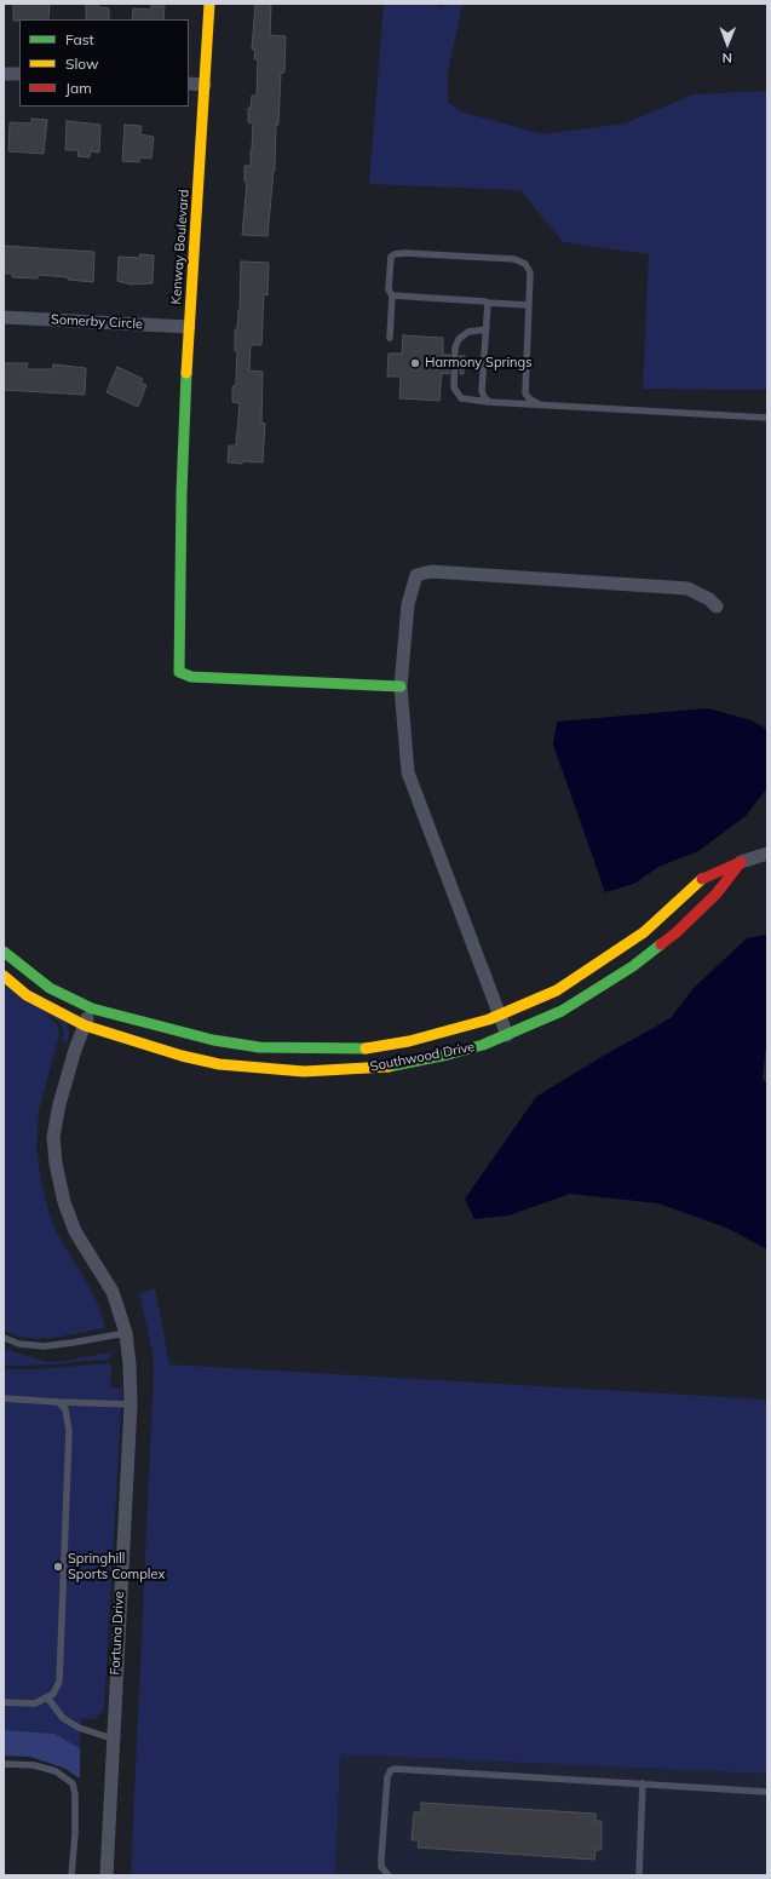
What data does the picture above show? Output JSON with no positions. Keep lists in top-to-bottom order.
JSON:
{
  "streets": {
    "street": [
      "Kenway Boulevard",
      "Somerby Circle",
      "Southwood Drive",
      "Fortuna Drive"
    ]
  },
  "crossings": [
    ["Kenway Boulevard", "Somerby Circle"],
    ["Southwood Drive", "Fortuna Drive"]
  ],
  "places": ["Harmony Springs", "Springhill Sports Complex"],
  "legend": ["Fast", "Slow", "Jam"],
  "north": "bottom"
}
